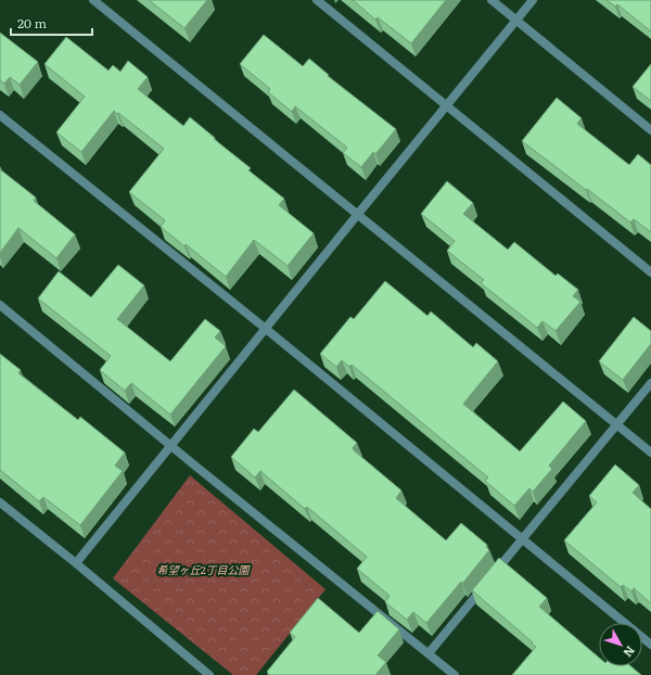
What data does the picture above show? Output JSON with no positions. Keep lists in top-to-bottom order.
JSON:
{
  "parks": ["希望ヶ丘2丁目公園"],
  "scale_bar": "20 m",
  "north": "bottom right"
}
